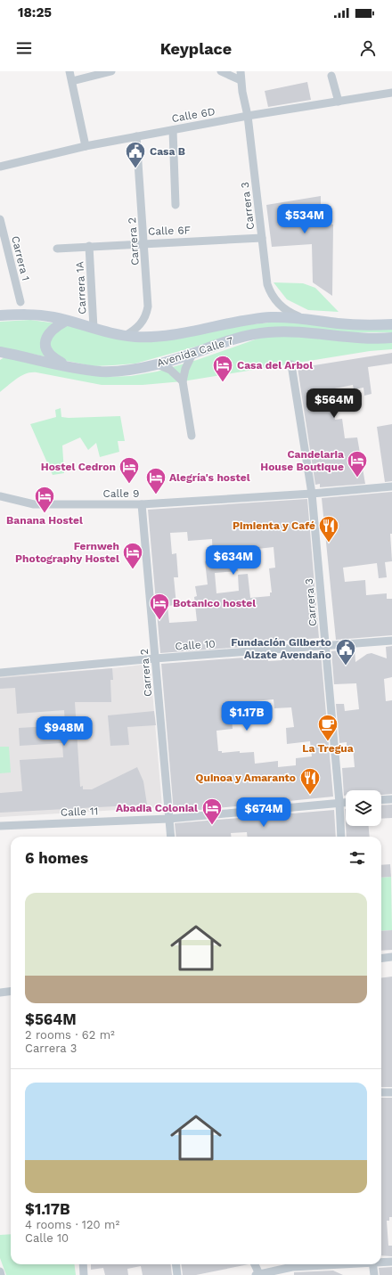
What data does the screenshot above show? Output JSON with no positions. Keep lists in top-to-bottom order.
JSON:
{
  "streets": {
    "street": [
      "Calle 6D",
      "Carrera 3",
      "Calle 6F",
      "Carrera 2",
      "Carrera 1",
      "Carrera 1A",
      "Avenida Calle 7",
      "Calle 9",
      "Calle 10",
      "Calle 11"
    ]
  },
  "crossings": [
    ["Calle 6D", "Carrera 3"],
    ["Calle 6D", "Carrera 2"],
    ["Carrera 3", "Calle 6F"],
    ["Carrera 3", "Avenida Calle 7"],
    ["Carrera 3", "Calle 9"],
    ["Carrera 3", "Calle 10"],
    ["Carrera 3", "Calle 11"],
    ["Calle 6F", "Carrera 2"],
    ["Calle 6F", "Carrera 1A"],
    ["Carrera 2", "Avenida Calle 7"],
    ["Carrera 2", "Calle 9"],
    ["Carrera 2", "Calle 10"],
    ["Carrera 2", "Calle 11"],
    ["Carrera 1A", "Avenida Calle 7"]
  ],
  "places": {
    "public building": ["Casa B", "Fundación Gilberto Alzate Avendaño"],
    "hotel": [
      "Casa del Arbol",
      "Candelaria House Boutique",
      "Hostel Cedron",
      "Alegría's hostel",
      "Banana Hostel",
      "Fernweh Photography Hostel",
      "Botanico hostel",
      "Abadia Colonial"
    ],
    "restaurant": ["Pimienta y Café", "Quinoa y Amaranto"],
    "cafe": ["La Tregua"]
  },
  "page": {
    "status": "18:25",
    "header": "Keyplace",
    "price": [
      "$534M",
      "$564M",
      "$634M",
      "$1.17B",
      "$948M",
      "$674M"
    ],
    "heading": "6 homes",
    "list": [
      {
        "name": "$564M",
        "note": "2 rooms · 62 m² · Carrera 3"
      },
      {
        "name": "$1.17B",
        "note": "4 rooms · 120 m² · Calle 10"
      }
    ]
  }
}
